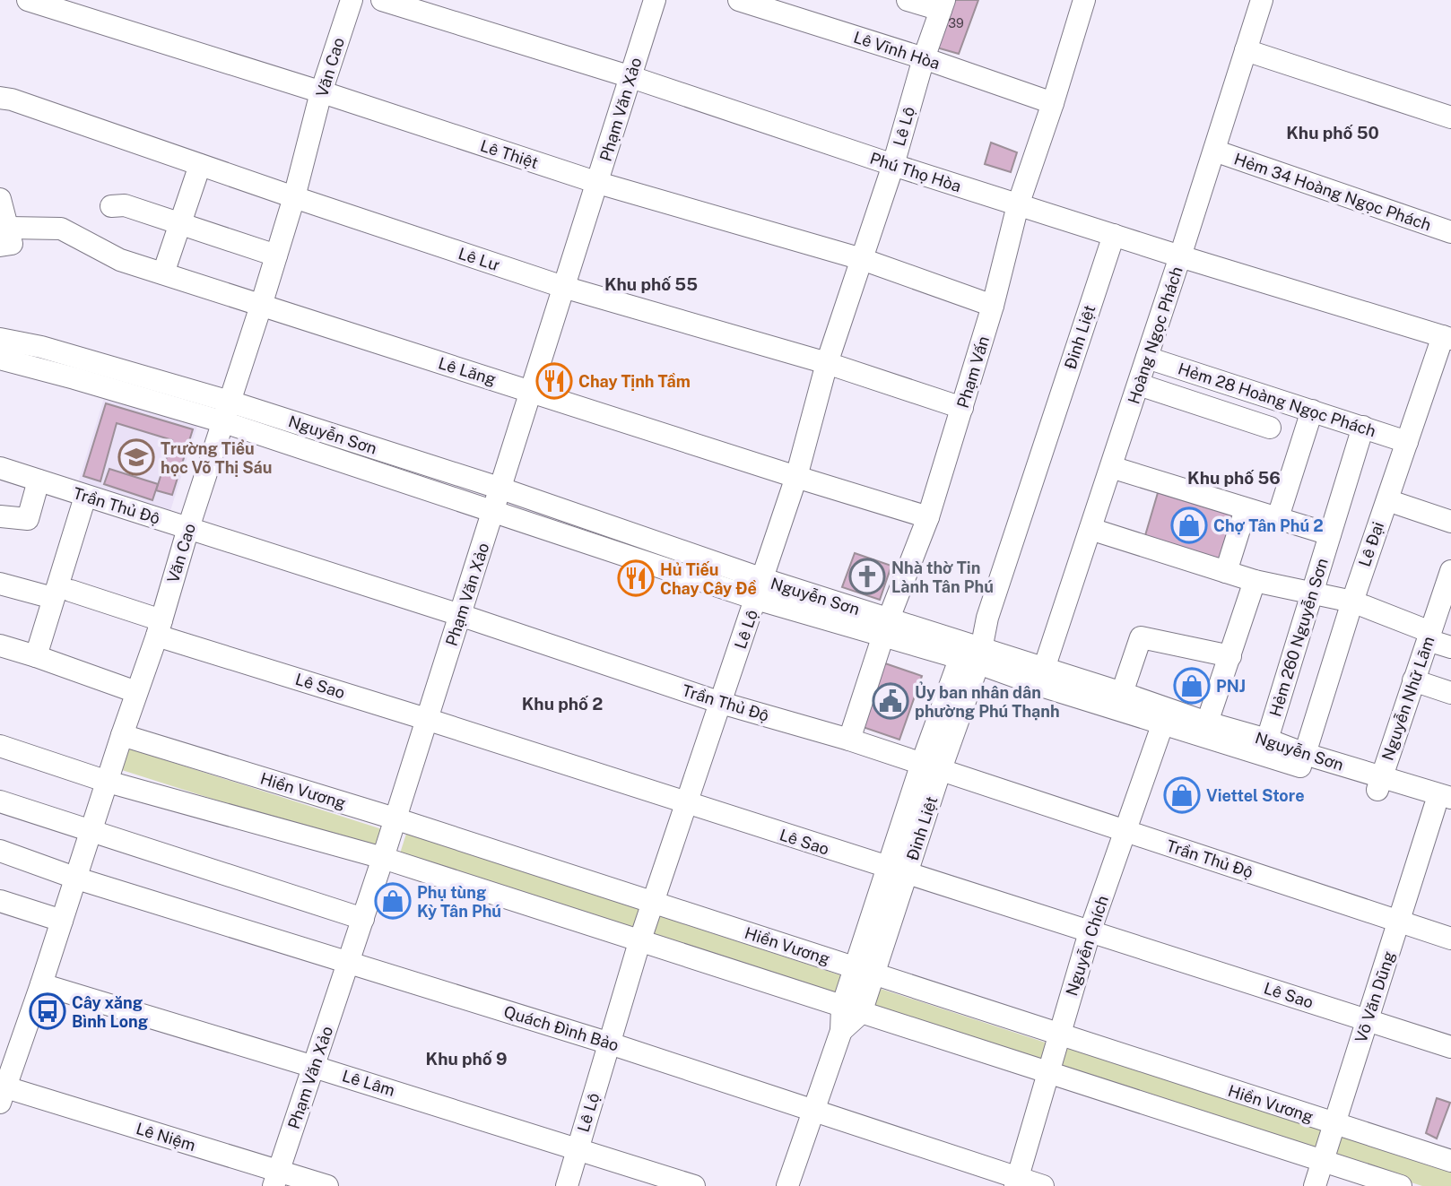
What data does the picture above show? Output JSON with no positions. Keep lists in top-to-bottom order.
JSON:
{
  "streets": {
    "street": [
      "Lê Vĩnh Hòa",
      "Văn Cao",
      "Phạm Văn Xảo",
      "Lê Lộ",
      "Lê Thiệt",
      "Phú Thọ Hòa",
      "Hẻm 34 Hoàng Ngọc Phách",
      "Lê Lư",
      "Hoàng Ngọc Phách",
      "Đinh Liệt",
      "Lê Lăng",
      "Phạm Vấn",
      "Hẻm 28 Hoàng Ngọc Phách",
      "Nguyễn Sơn",
      "Trần Thủ Độ",
      "Lê Đại",
      "Hẻm 260 Nguyễn Sơn",
      "Lê Sao",
      "Nguyễn Nhữ Lãm",
      "Hiền Vương",
      "Nguyễn Chích",
      "Võ Văn Dũng",
      "Quách Đình Bảo",
      "Lê Lâm",
      "Lê Niệm"
    ]
  },
  "crossings": [
    ["Lê Vĩnh Hòa", "Lê Lộ"],
    ["Lê Vĩnh Hòa", "Phạm Vấn"],
    ["Văn Cao", "Lê Thiệt"],
    ["Văn Cao", "Lê Lư"],
    ["Văn Cao", "Lê Lăng"],
    ["Văn Cao", "Nguyễn Sơn"],
    ["Văn Cao", "Trần Thủ Độ"],
    ["Văn Cao", "Lê Sao"],
    ["Văn Cao", "Hiền Vương"],
    ["Văn Cao", "Quách Đình Bảo"],
    ["Văn Cao", "Lê Lâm"],
    ["Văn Cao", "Lê Niệm"],
    ["Phạm Văn Xảo", "Lê Thiệt"],
    ["Phạm Văn Xảo", "Phú Thọ Hòa"],
    ["Phạm Văn Xảo", "Lê Lư"],
    ["Phạm Văn Xảo", "Lê Lăng"],
    ["Phạm Văn Xảo", "Nguyễn Sơn"],
    ["Phạm Văn Xảo", "Trần Thủ Độ"],
    ["Phạm Văn Xảo", "Lê Sao"],
    ["Phạm Văn Xảo", "Hiền Vương"],
    ["Phạm Văn Xảo", "Quách Đình Bảo"],
    ["Phạm Văn Xảo", "Lê Lâm"],
    ["Phạm Văn Xảo", "Lê Niệm"],
    ["Lê Lộ", "Lê Thiệt"],
    ["Lê Lộ", "Phú Thọ Hòa"],
    ["Lê Lộ", "Lê Lư"],
    ["Lê Lộ", "Lê Lăng"],
    ["Lê Lộ", "Nguyễn Sơn"],
    ["Lê Lộ", "Trần Thủ Độ"],
    ["Lê Lộ", "Lê Sao"],
    ["Lê Lộ", "Hiền Vương"],
    ["Lê Lộ", "Quách Đình Bảo"],
    ["Lê Lộ", "Lê Lâm"],
    ["Lê Thiệt", "Phạm Vấn"],
    ["Phú Thọ Hòa", "Hoàng Ngọc Phách"],
    ["Phú Thọ Hòa", "Đinh Liệt"],
    ["Phú Thọ Hòa", "Phạm Vấn"],
    ["Phú Thọ Hòa", "Lê Đại"],
    ["Hẻm 34 Hoàng Ngọc Phách", "Hoàng Ngọc Phách"],
    ["Lê Lư", "Phạm Vấn"],
    ["Hoàng Ngọc Phách", "Hẻm 28 Hoàng Ngọc Phách"],
    ["Hoàng Ngọc Phách", "Nguyễn Sơn"],
    ["Đinh Liệt", "Nguyễn Sơn"],
    ["Đinh Liệt", "Trần Thủ Độ"],
    ["Đinh Liệt", "Lê Sao"],
    ["Đinh Liệt", "Hiền Vương"],
    ["Đinh Liệt", "Quách Đình Bảo"],
    ["Lê Lăng", "Phạm Vấn"],
    ["Phạm Vấn", "Nguyễn Sơn"],
    ["Phạm Vấn", "Trần Thủ Độ"],
    ["Hẻm 28 Hoàng Ngọc Phách", "Lê Đại"],
    ["Hẻm 28 Hoàng Ngọc Phách", "Hẻm 260 Nguyễn Sơn"],
    ["Nguyễn Sơn", "Lê Đại"],
    ["Nguyễn Sơn", "Hẻm 260 Nguyễn Sơn"],
    ["Nguyễn Sơn", "Nguyễn Nhữ Lãm"],
    ["Nguyễn Sơn", "Nguyễn Chích"],
    ["Nguyễn Sơn", "Võ Văn Dũng"],
    ["Trần Thủ Độ", "Nguyễn Chích"],
    ["Trần Thủ Độ", "Võ Văn Dũng"],
    ["Lê Sao", "Nguyễn Chích"],
    ["Lê Sao", "Võ Văn Dũng"],
    ["Hiền Vương", "Nguyễn Chích"],
    ["Hiền Vương", "Võ Văn Dũng"],
    ["Nguyễn Chích", "Quách Đình Bảo"]
  ],
  "districts": [
    "Khu phố 50",
    "Khu phố 55",
    "Khu phố 56",
    "Khu phố 2",
    "Khu phố 9"
  ],
  "places": {
    "restaurant": ["Chay Tịnh Tầm", "Hủ Tiếu Chay Cây Đề"],
    "school or university": ["Trường Tiểu học Võ Thị Sáu"],
    "shop": [
      "Chợ Tân Phú 2",
      "PNJ",
      "Viettel Store",
      "Phụ tùng Kỳ Tân Phú"
    ],
    "church": ["Nhà thờ Tin Lành Tân Phú"],
    "public building": ["Ủy ban nhân dân phường Phú Thạnh"],
    "bus stop": ["Cây xăng Bình Long"]
  },
  "house_numbers": ["39"]
}
